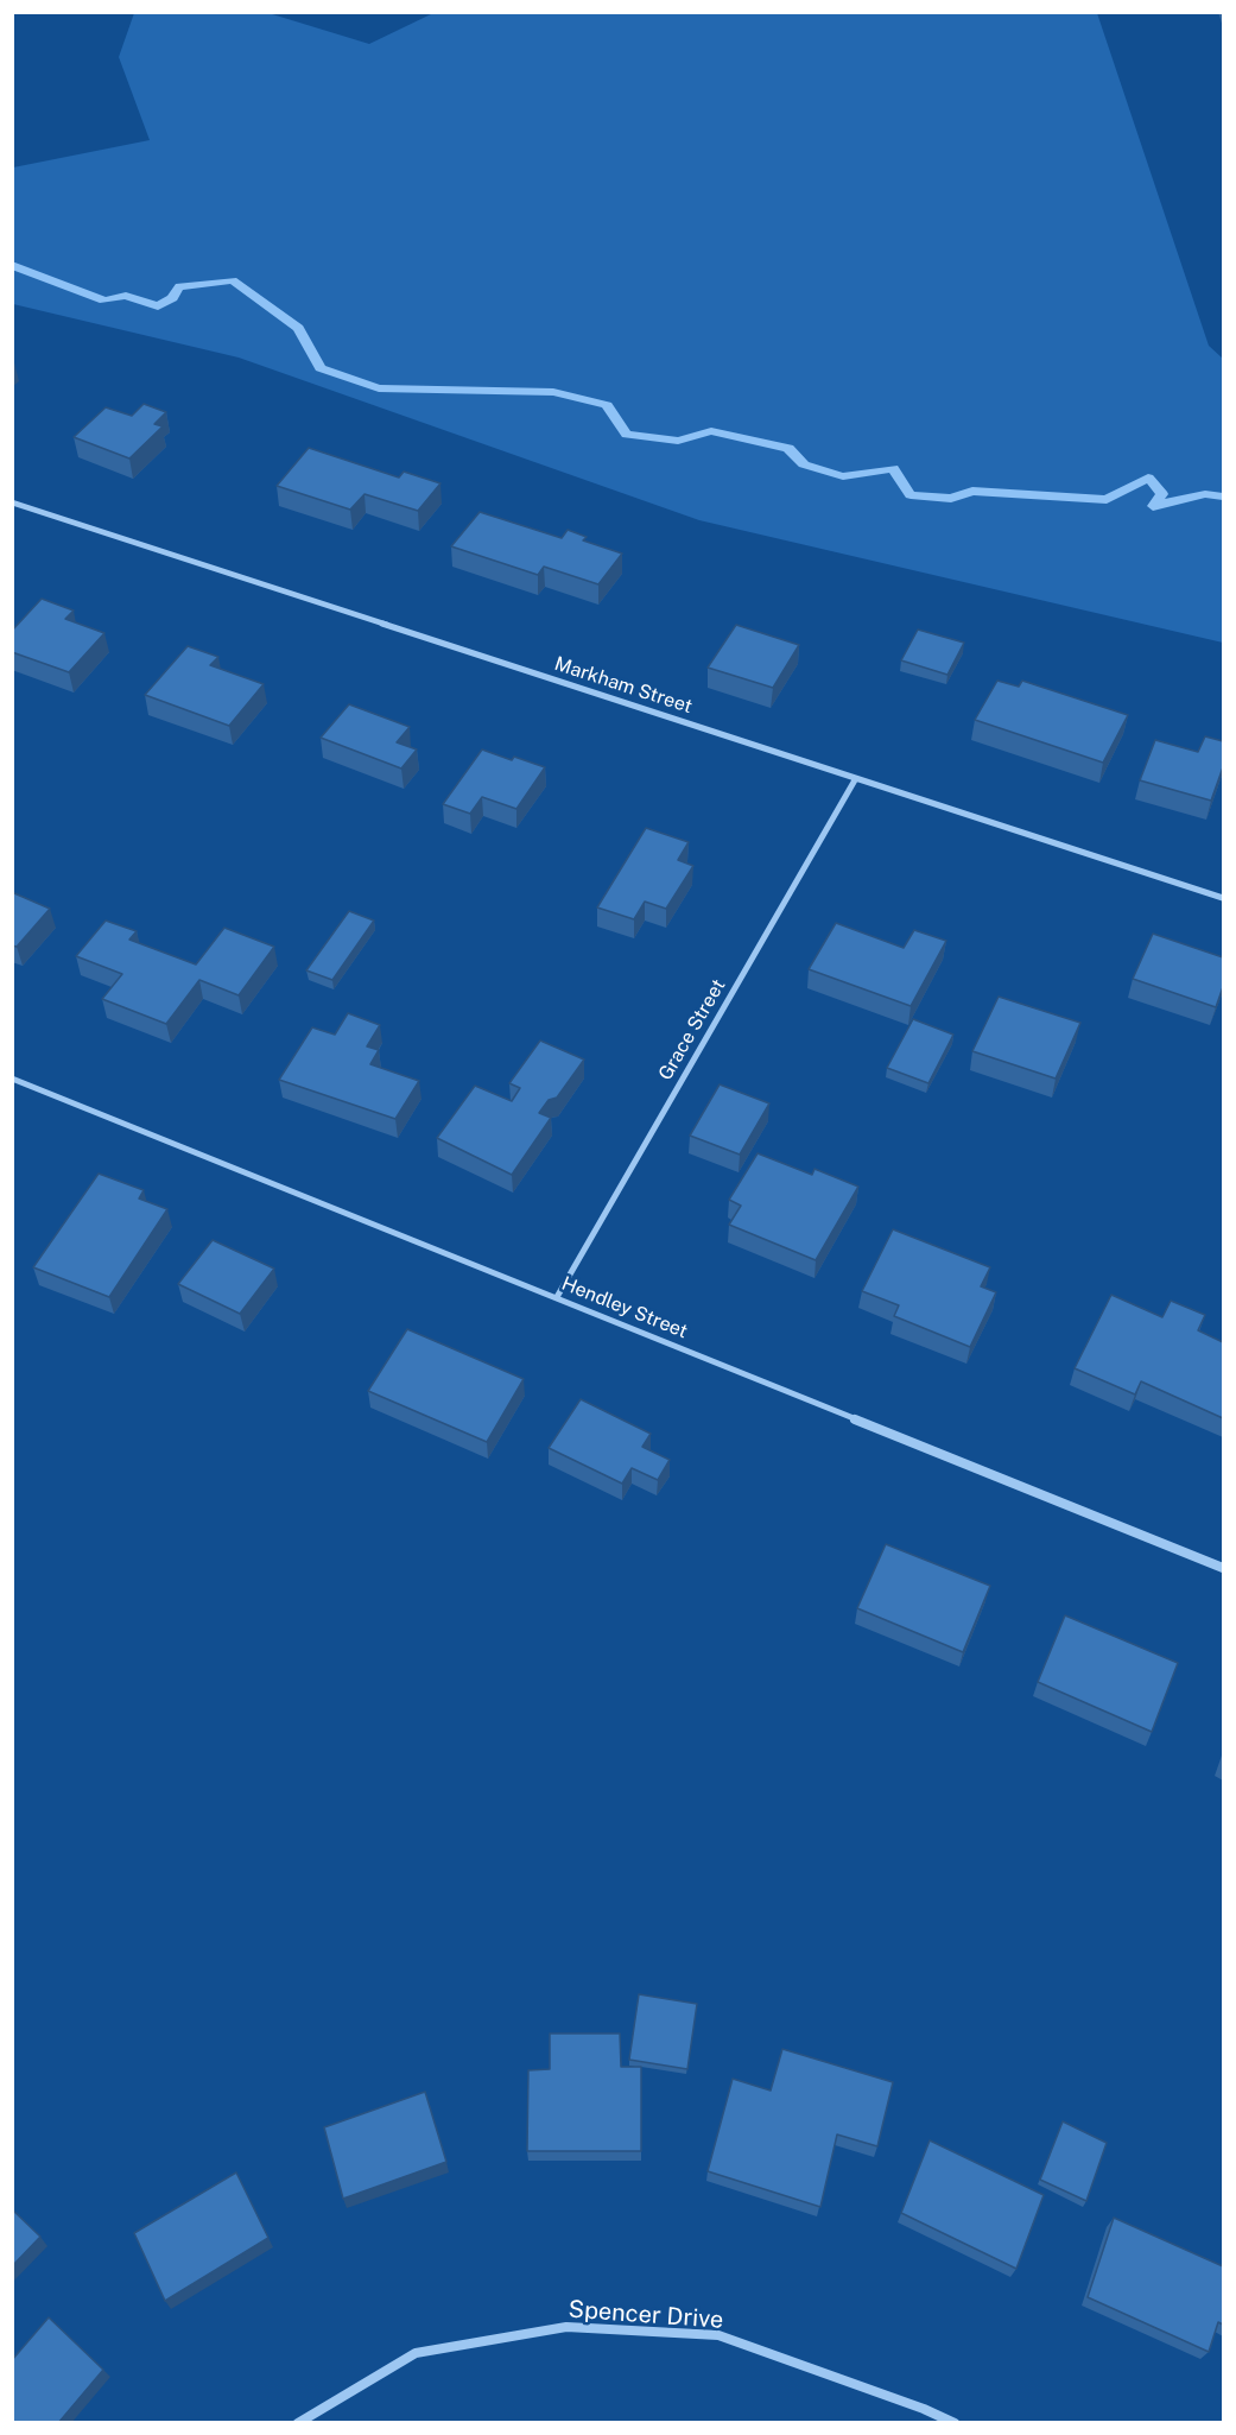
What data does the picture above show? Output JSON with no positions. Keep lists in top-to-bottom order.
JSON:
{
  "streets": {
    "street": [
      "Markham Street",
      "Grace Street",
      "Hendley Street",
      "Spencer Drive"
    ]
  },
  "crossings": [
    ["Markham Street", "Grace Street"],
    ["Grace Street", "Hendley Street"]
  ]
}
